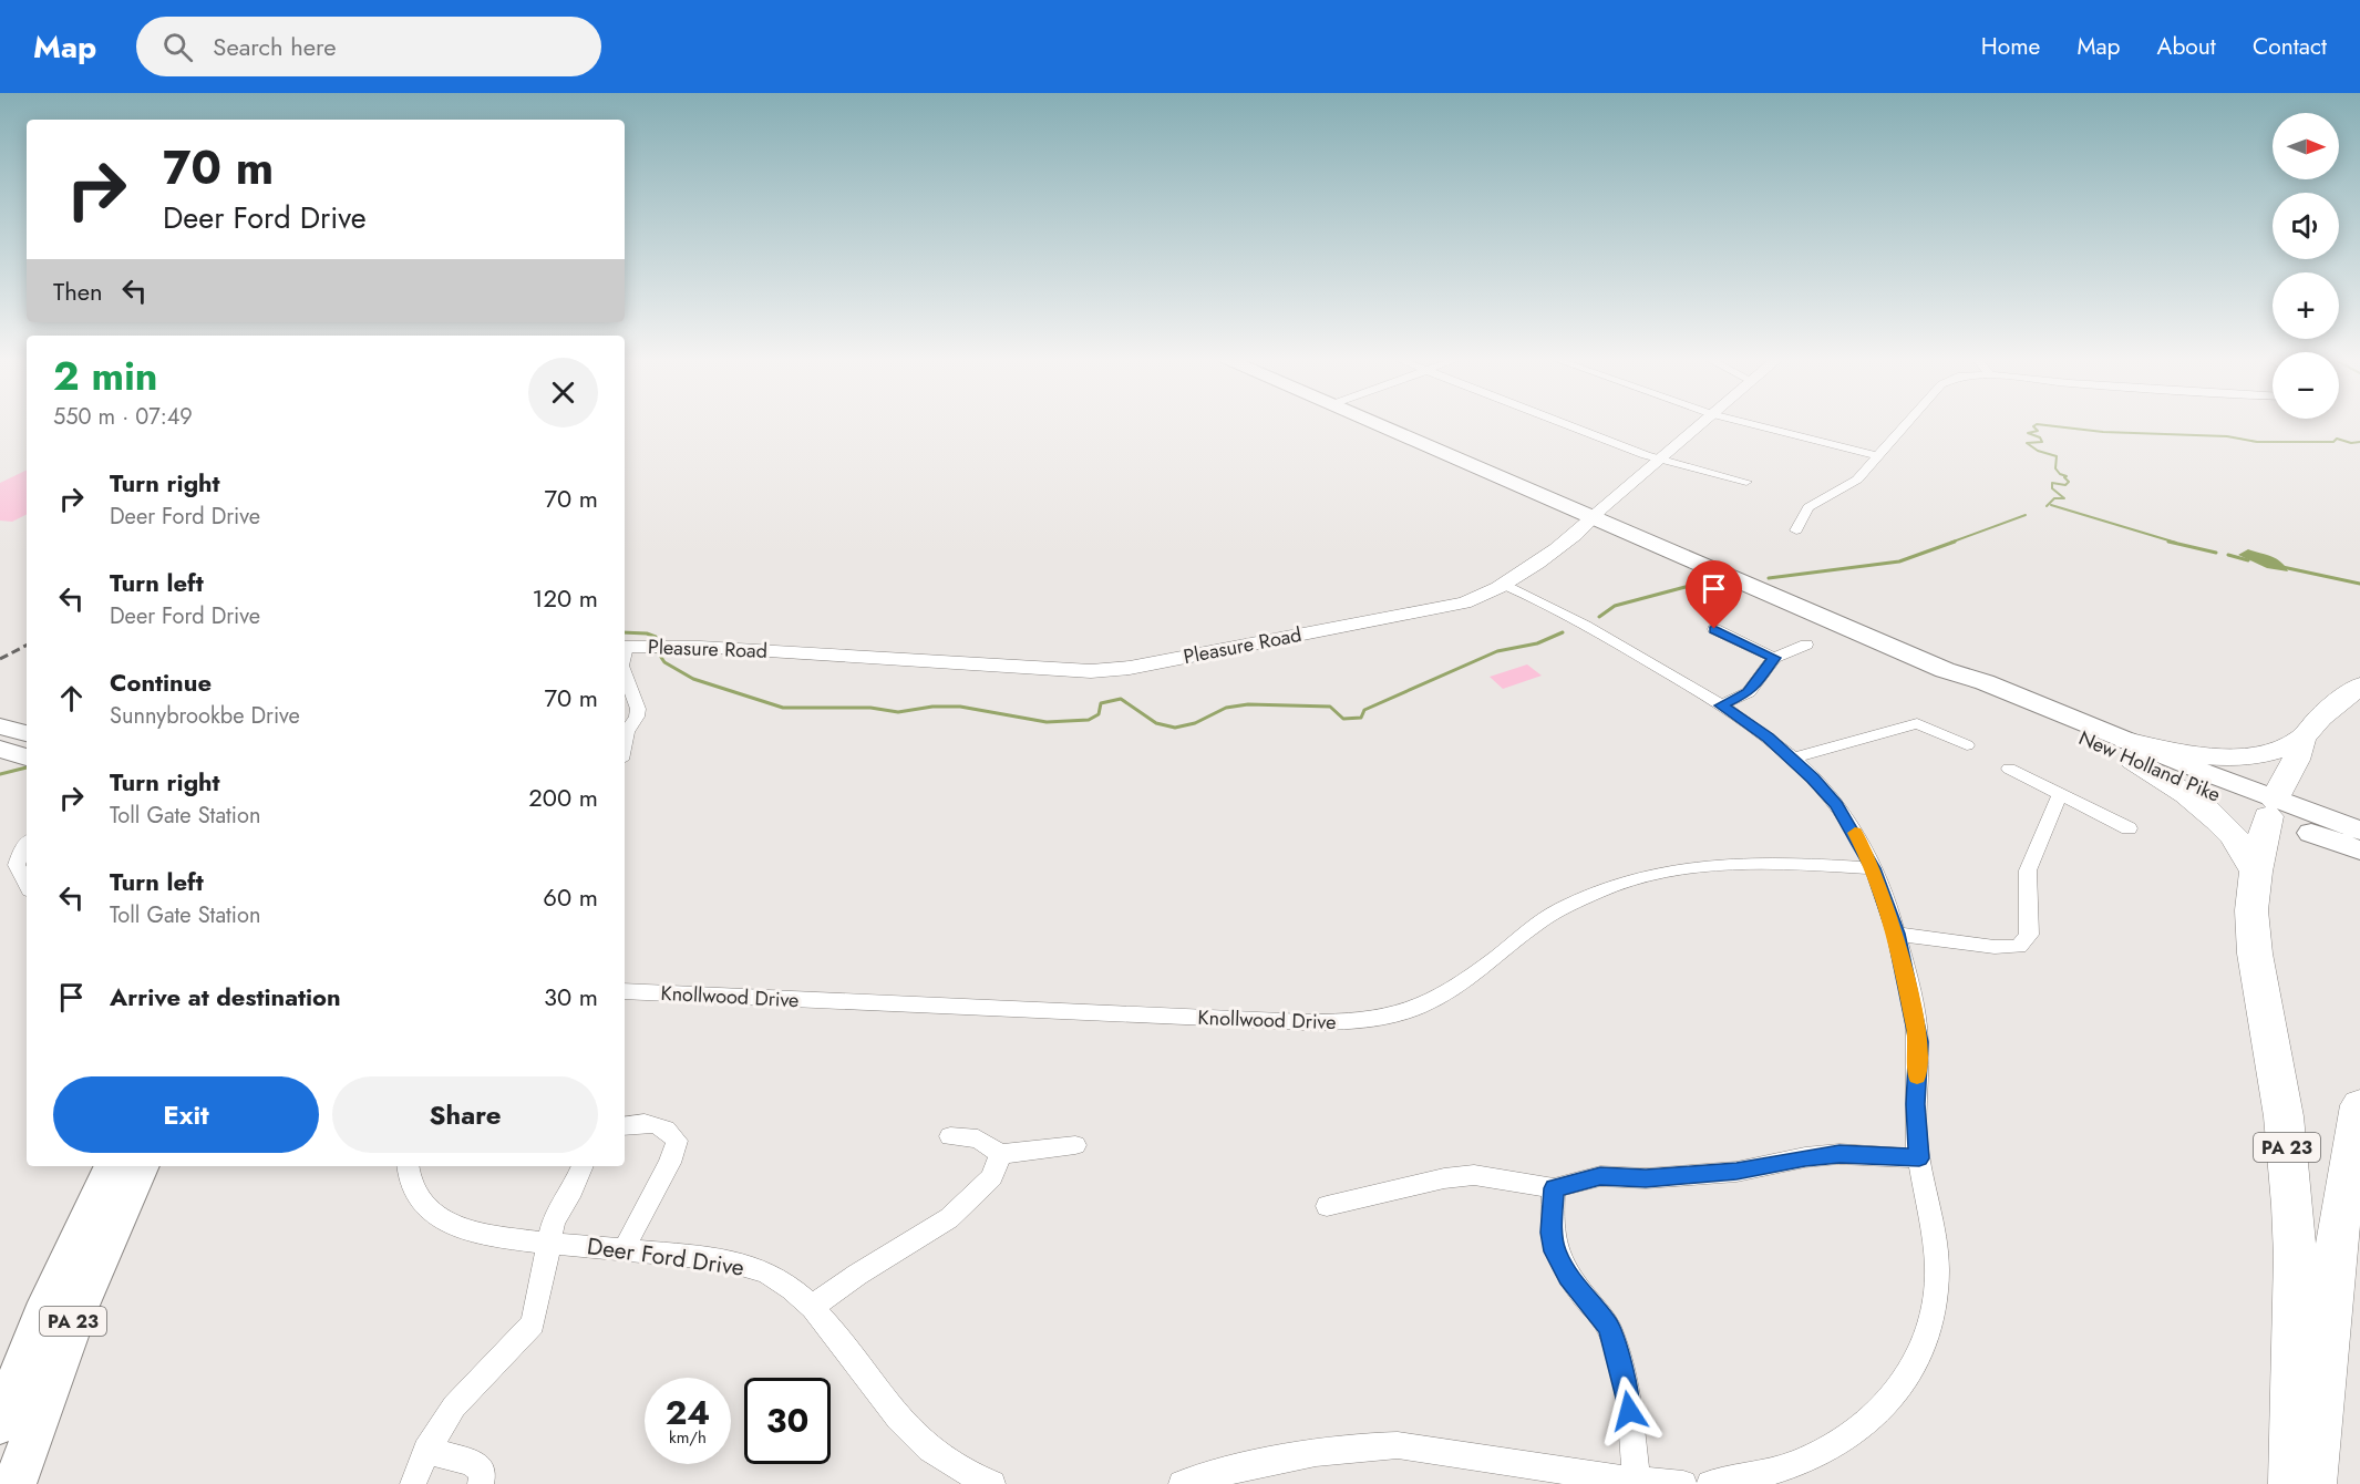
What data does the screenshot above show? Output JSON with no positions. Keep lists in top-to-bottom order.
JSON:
{
  "streets": {
    "highway": ["PA 23"],
    "main road": ["New Holland Pike"],
    "street": ["Pleasure Road", "Knollwood Drive", "Deer Ford Drive"]
  },
  "crossings": [
    ["Pleasure Road", "New Holland Pike"],
    ["New Holland Pike", "PA 23"]
  ],
  "north": "right",
  "page": {
    "header": "Map",
    "search": "Search here",
    "nav": [
      "Home",
      "Map",
      "About",
      "Contact"
    ],
    "map_buttons": ["+", "−"],
    "turn": ["70 m", "Deer Ford Drive"],
    "then": "Then",
    "heading": ["2 min", "550 m · 07:49"],
    "list": [
      {
        "name": "Turn right",
        "note": "Deer Ford Drive",
        "value": "70 m"
      },
      {
        "name": "Turn left",
        "note": "Deer Ford Drive",
        "value": "120 m"
      },
      {
        "name": "Continue",
        "note": "Sunnybrookbe Drive",
        "value": "70 m"
      },
      {
        "name": "Turn right",
        "note": "Toll Gate Station",
        "value": "200 m"
      },
      {
        "name": "Turn left",
        "note": "Toll Gate Station",
        "value": "60 m"
      },
      {
        "name": "Arrive at destination",
        "value": "30 m"
      }
    ],
    "buttons": ["Exit", "Share"],
    "speed": "24 km/h",
    "limit": "30"
  }
}
